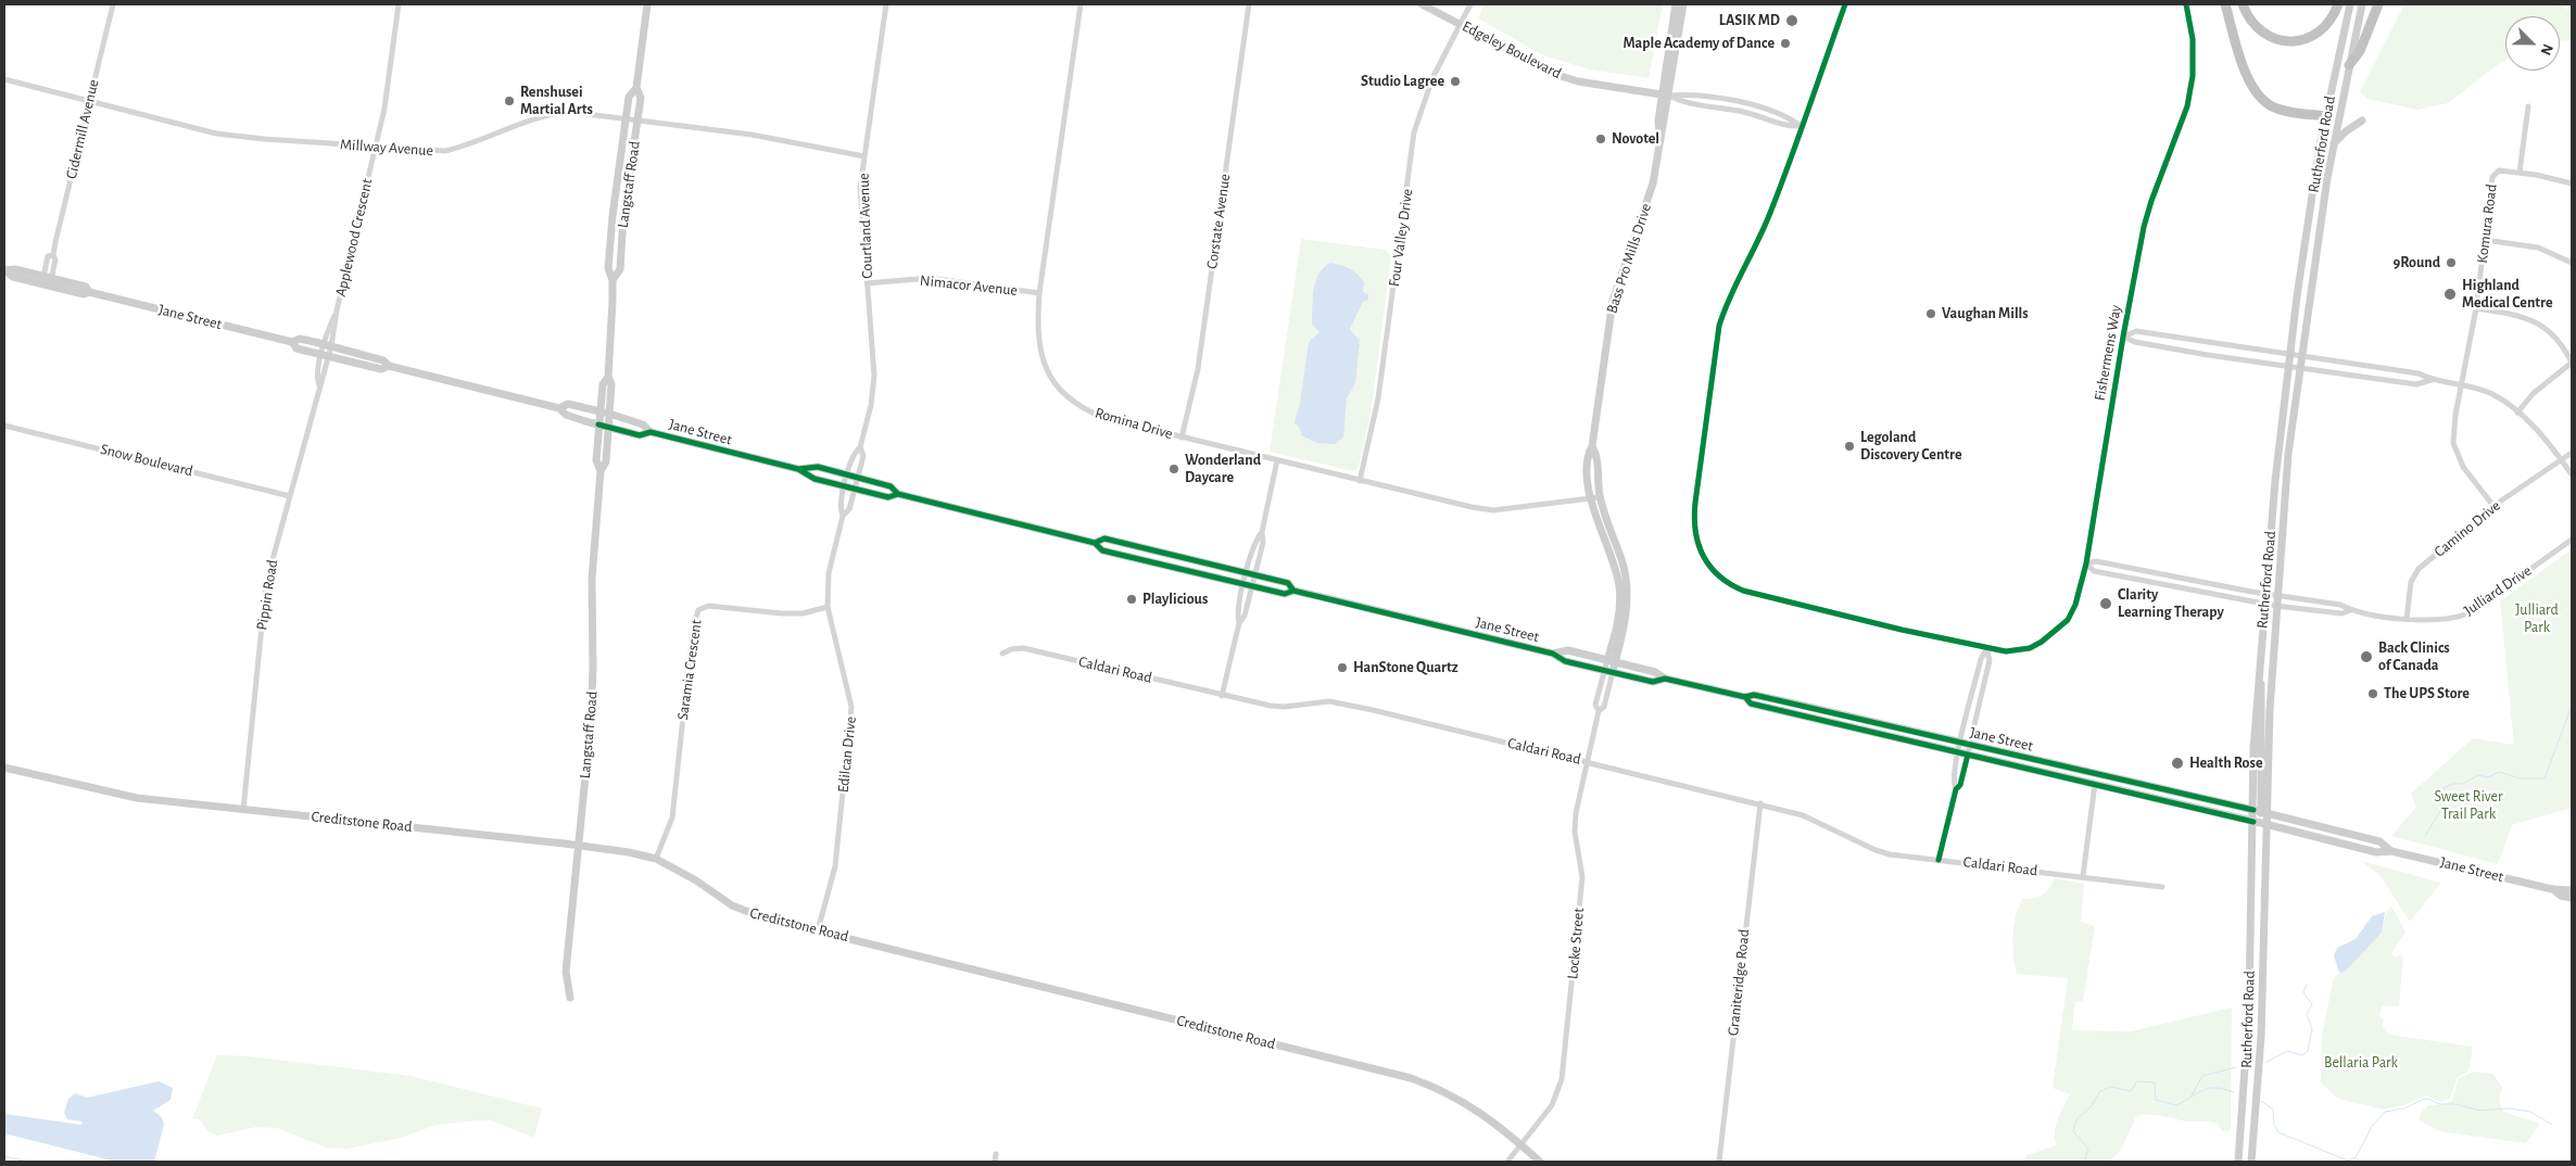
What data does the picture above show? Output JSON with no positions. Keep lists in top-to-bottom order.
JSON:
{
  "streets": {
    "main road": [
      "Edgeley Boulevard",
      "Rutherford Road",
      "Langstaff Road",
      "Bass Pro Mills Drive",
      "Jane Street",
      "Creditstone Road"
    ],
    "street": [
      "Cidermill Avenue",
      "Millway Avenue",
      "Corstate Avenue",
      "Komura Road",
      "Courtland Avenue",
      "Applewood Crescent",
      "Four Valley Drive",
      "Nimacor Avenue",
      "Fishermens Way",
      "Romina Drive",
      "Snow Boulevard",
      "Camino Drive",
      "Julliard Drive",
      "Pippin Road",
      "Saramia Crescent",
      "Caldari Road",
      "Edilcan Drive",
      "Locke Street",
      "Graniteridge Road"
    ]
  },
  "crossings": [
    ["Edgeley Boulevard", "Four Valley Drive"],
    ["Edgeley Boulevard", "Bass Pro Mills Drive"],
    ["Cidermill Avenue", "Millway Avenue"],
    ["Cidermill Avenue", "Jane Street"],
    ["Rutherford Road", "Jane Street"],
    ["Rutherford Road", "Julliard Drive"],
    ["Millway Avenue", "Langstaff Road"],
    ["Millway Avenue", "Courtland Avenue"],
    ["Millway Avenue", "Applewood Crescent"],
    ["Langstaff Road", "Jane Street"],
    ["Langstaff Road", "Creditstone Road"],
    ["Corstate Avenue", "Romina Drive"],
    ["Komura Road", "Camino Drive"],
    ["Courtland Avenue", "Nimacor Avenue"],
    ["Courtland Avenue", "Jane Street"],
    ["Courtland Avenue", "Edilcan Drive"],
    ["Applewood Crescent", "Jane Street"],
    ["Applewood Crescent", "Pippin Road"],
    ["Four Valley Drive", "Romina Drive"],
    ["Bass Pro Mills Drive", "Jane Street"],
    ["Bass Pro Mills Drive", "Romina Drive"],
    ["Bass Pro Mills Drive", "Locke Street"],
    ["Nimacor Avenue", "Romina Drive"],
    ["Jane Street", "Pippin Road"],
    ["Jane Street", "Edilcan Drive"],
    ["Jane Street", "Locke Street"],
    ["Fishermens Way", "Julliard Drive"],
    ["Snow Boulevard", "Pippin Road"],
    ["Camino Drive", "Julliard Drive"],
    ["Pippin Road", "Creditstone Road"],
    ["Saramia Crescent", "Edilcan Drive"],
    ["Saramia Crescent", "Creditstone Road"],
    ["Caldari Road", "Locke Street"],
    ["Caldari Road", "Graniteridge Road"],
    ["Edilcan Drive", "Creditstone Road"],
    ["Creditstone Road", "Locke Street"]
  ],
  "parks": ["Julliard Park", "Sweet River Trail Park", "Bellaria Park"],
  "places": [
    "LASIK MD",
    "Maple Academy of Dance",
    "Studio Lagree",
    "Renshusei Martial Arts",
    "Novotel",
    "9Round",
    "Highland Medical Centre",
    "Vaughan Mills",
    "Legoland Discovery Centre",
    "Wonderland Daycare",
    "Playlicious",
    "Clarity Learning Therapy",
    "Back Clinics of Canada",
    "HanStone Quartz",
    "The UPS Store",
    "Health Rose"
  ],
  "north": "bottom right"
}
